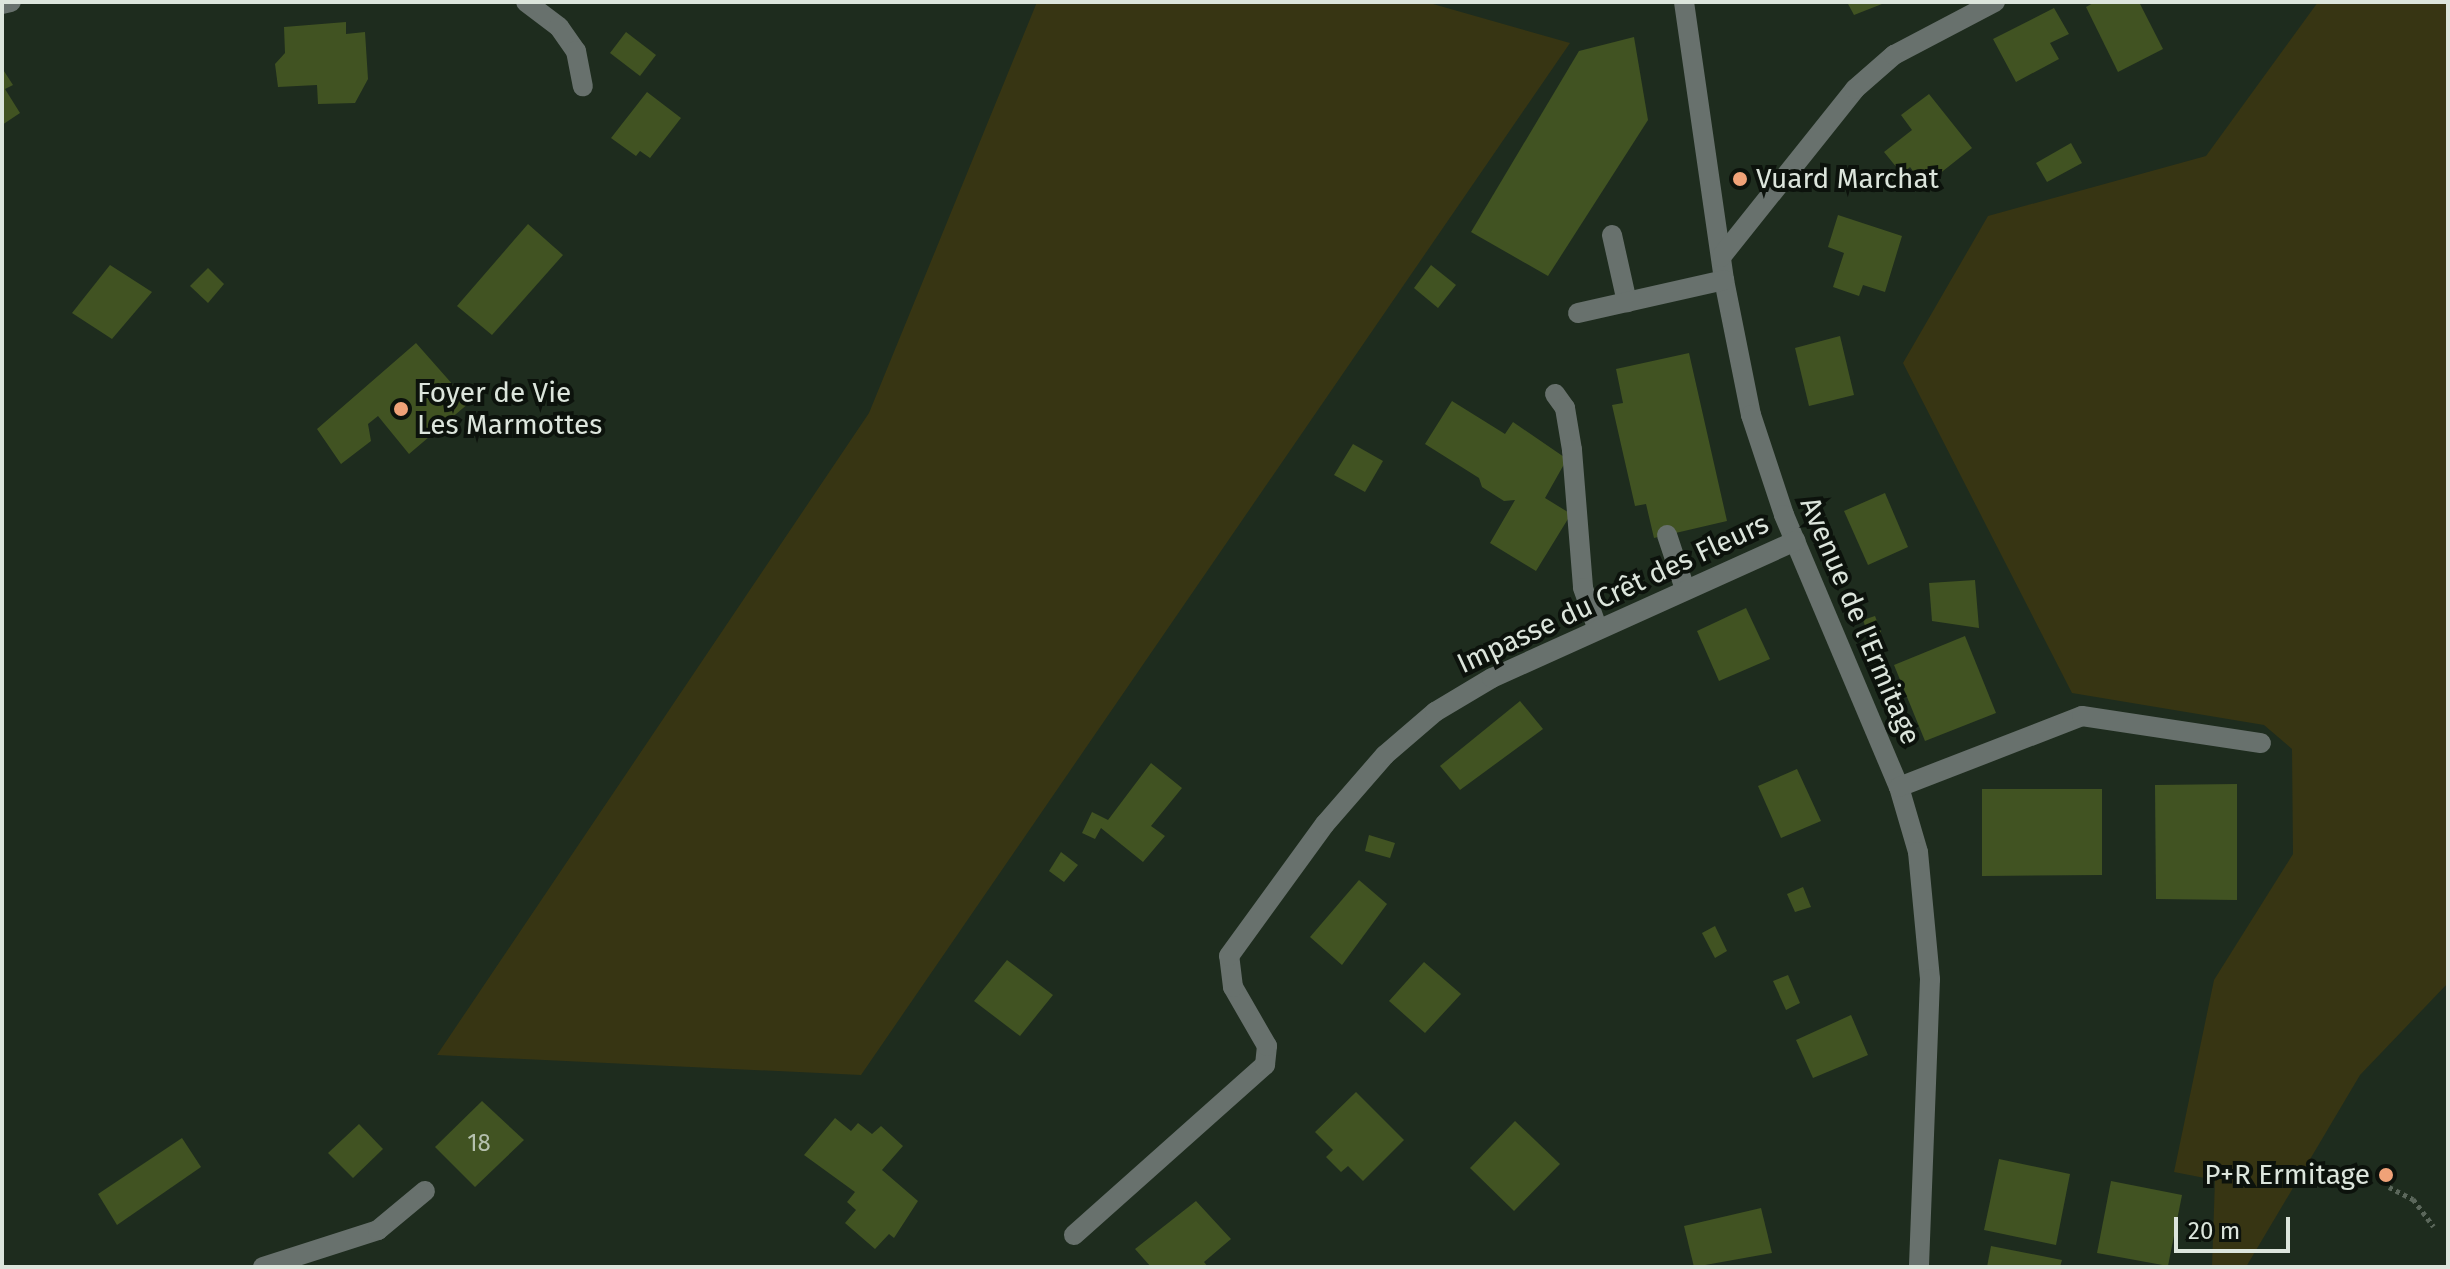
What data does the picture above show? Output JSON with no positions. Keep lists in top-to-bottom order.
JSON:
{
  "streets": {
    "street": ["Impasse du Crêt des Fleurs", "Avenue de l'Ermitage"]
  },
  "crossings": [
    ["Impasse du Crêt des Fleurs", "Avenue de l'Ermitage"]
  ],
  "places": ["Vuard Marchat", "Foyer de Vie Les Marmottes", "P+R Ermitage"],
  "house_numbers": ["18"],
  "scale_bar": "20 m"
}
